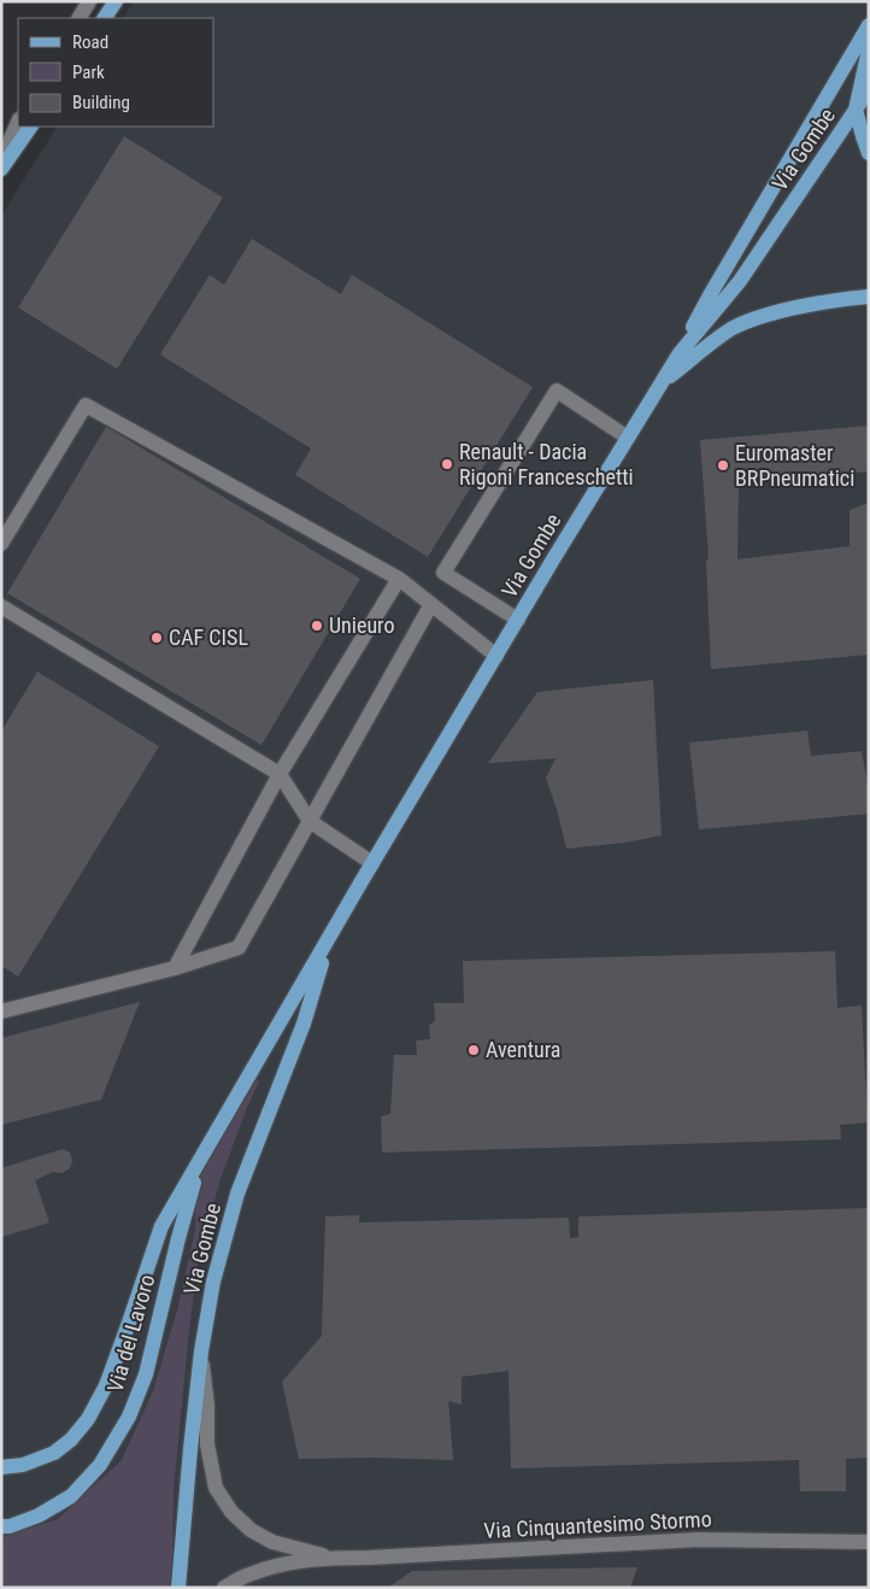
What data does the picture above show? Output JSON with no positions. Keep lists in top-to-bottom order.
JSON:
{
  "streets": {
    "main road": ["Via Gombe", "Via del Lavoro"],
    "street": ["Via Cinquantesimo Stormo"]
  },
  "crossings": [
    ["Via Gombe", "Via del Lavoro"],
    ["Via Gombe", "Via Cinquantesimo Stormo"]
  ],
  "places": [
    "Renault - Dacia Rigoni Franceschetti",
    "Euromaster BRPneumatici",
    "Unieuro",
    "CAF CISL",
    "Aventura"
  ],
  "legend": ["Road", "Park", "Building"]
}
